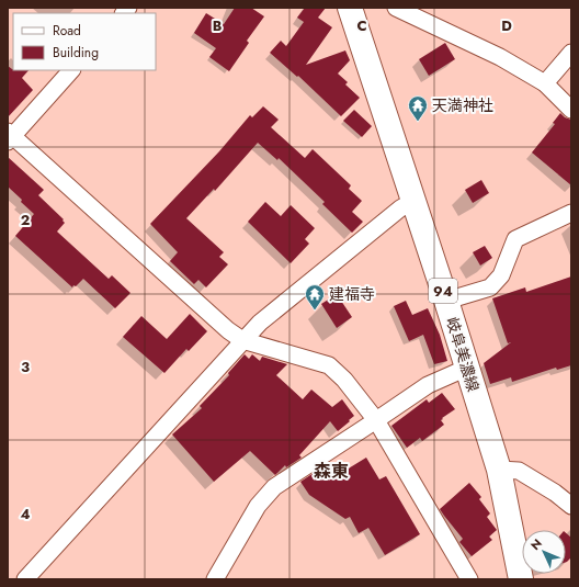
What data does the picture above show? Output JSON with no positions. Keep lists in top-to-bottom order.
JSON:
{
  "streets": {
    "main road": ["94", "岐阜美濃線"]
  },
  "districts": ["森東"],
  "places": {
    "temple": ["天満神社", "建福寺"]
  },
  "legend": ["Road", "Building"],
  "north": "top left",
  "grid": {
    "columns": ["B", "C", "D"],
    "rows": ["2", "3", "4"]
  }
}
